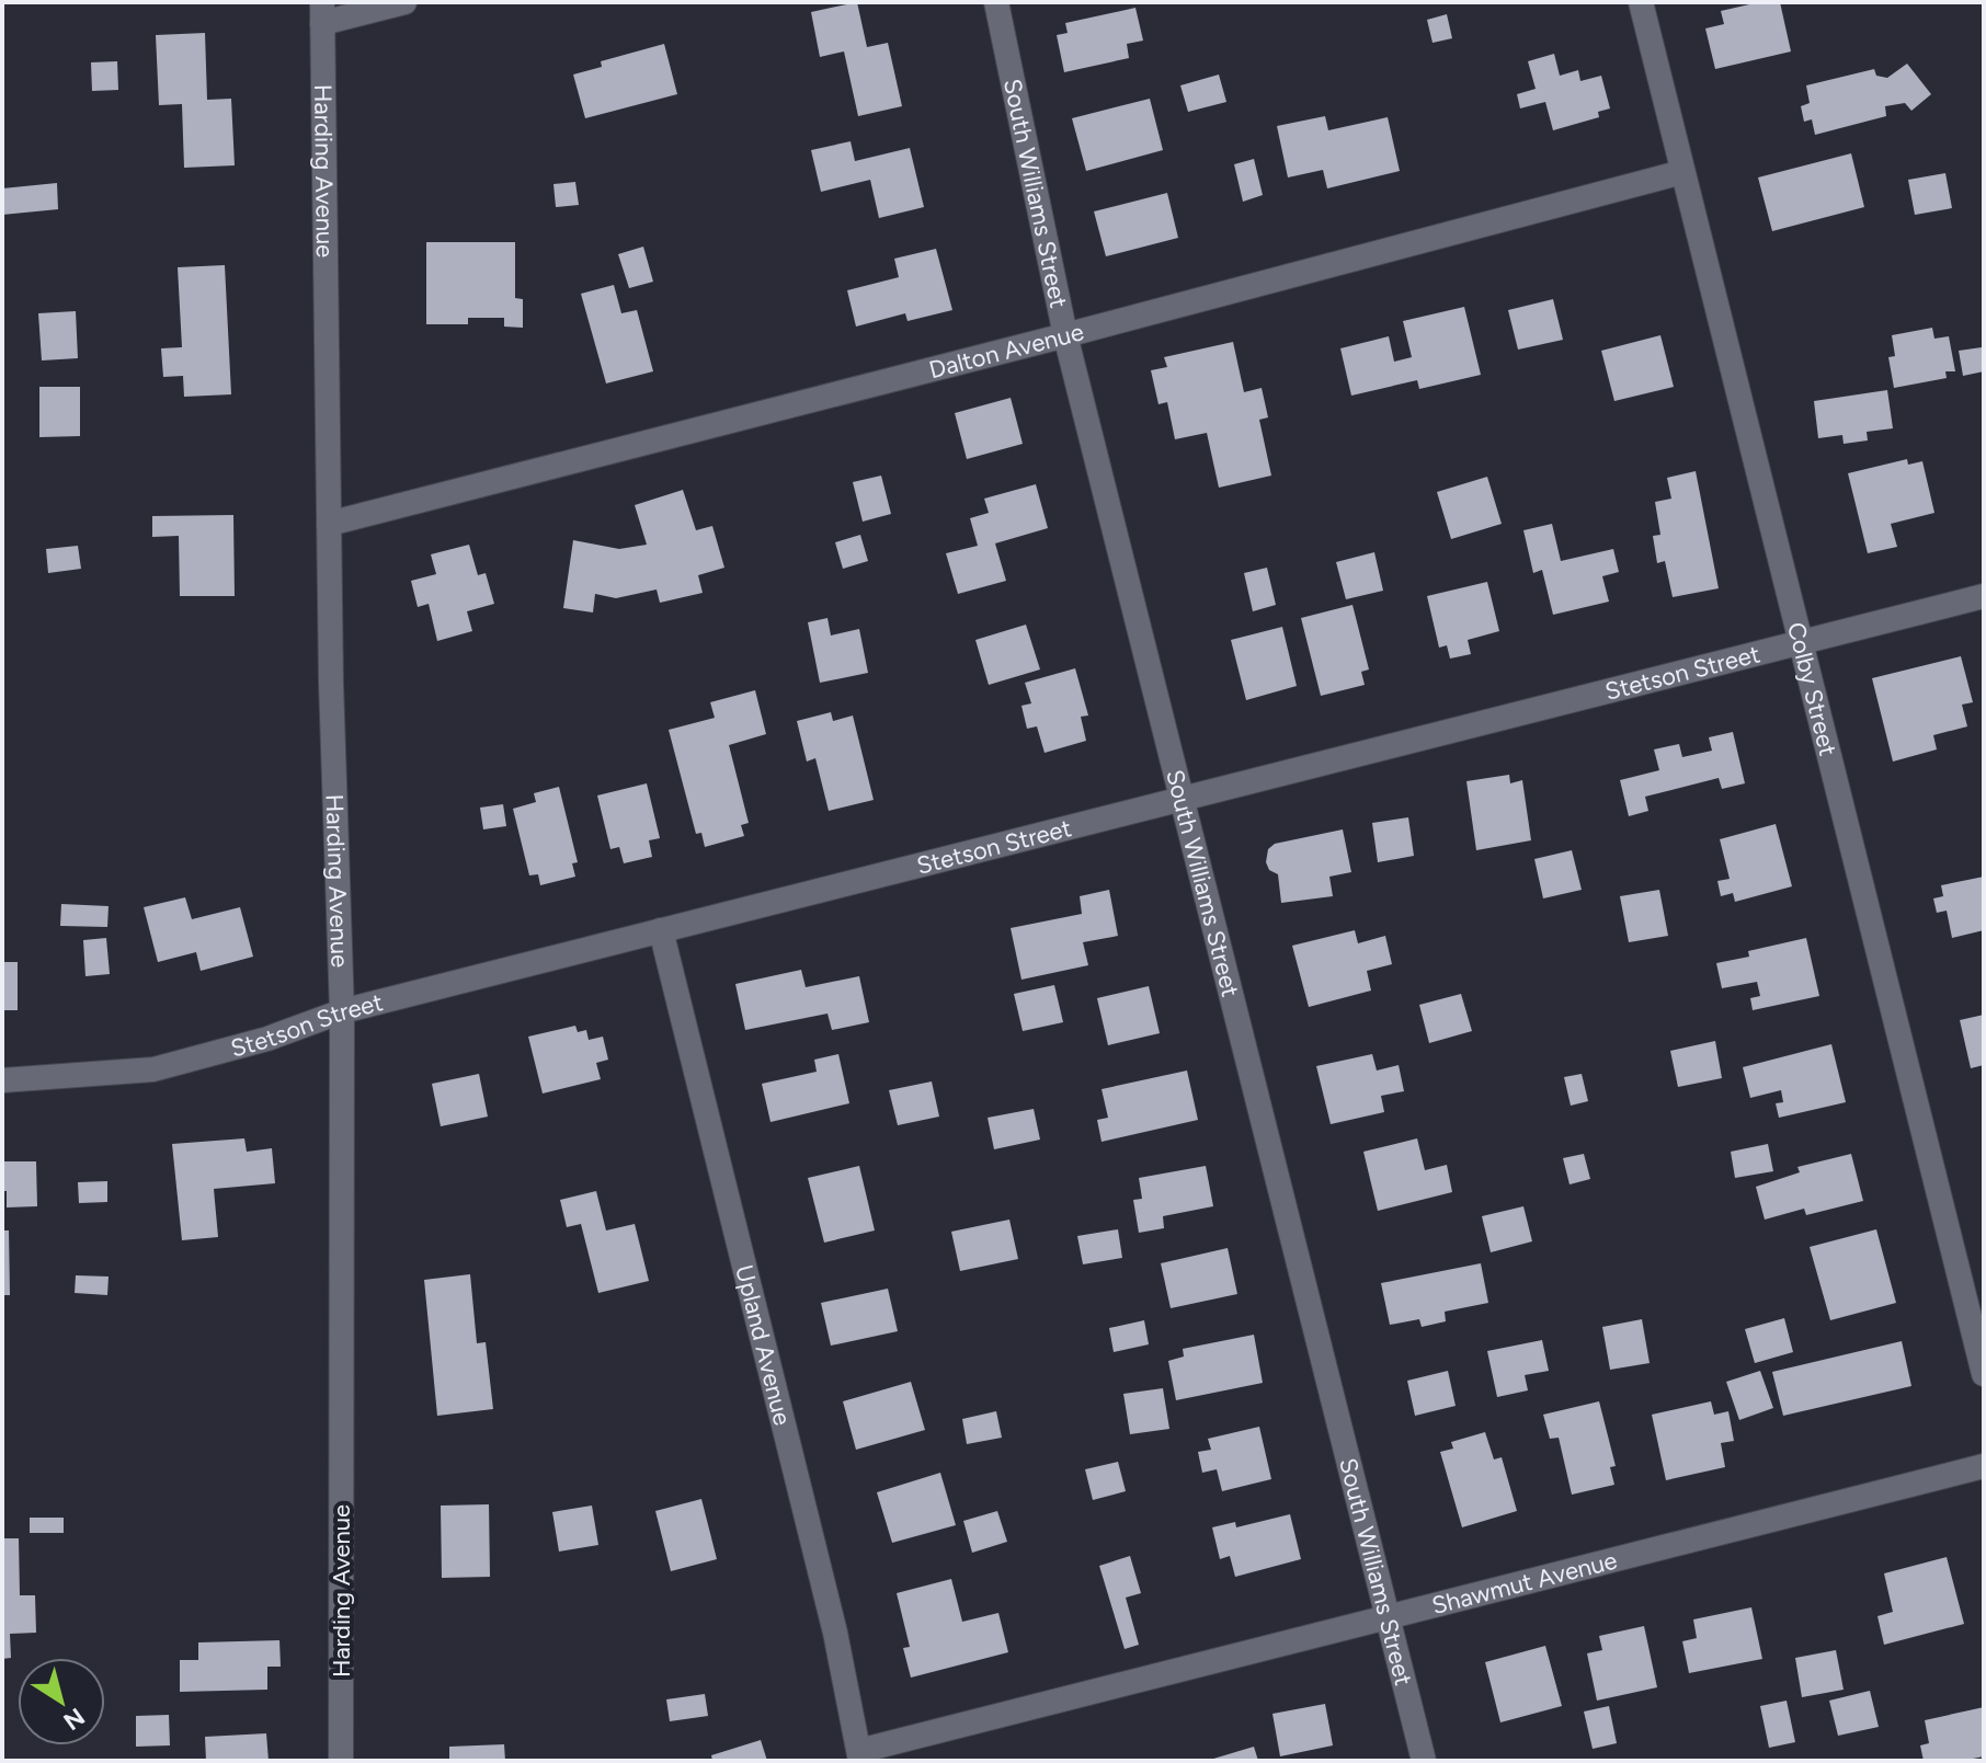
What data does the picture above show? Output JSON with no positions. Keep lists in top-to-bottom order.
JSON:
{
  "streets": {
    "street": [
      "Harding Avenue",
      "South Williams Street",
      "Dalton Avenue",
      "Stetson Street",
      "Colby Street",
      "Upland Avenue",
      "Shawmut Avenue"
    ]
  },
  "crossings": [
    ["Harding Avenue", "Dalton Avenue"],
    ["Harding Avenue", "Stetson Street"],
    ["South Williams Street", "Dalton Avenue"],
    ["South Williams Street", "Stetson Street"],
    ["South Williams Street", "Shawmut Avenue"],
    ["Dalton Avenue", "Colby Street"],
    ["Stetson Street", "Colby Street"],
    ["Stetson Street", "Upland Avenue"],
    ["Upland Avenue", "Shawmut Avenue"]
  ],
  "north": "bottom right"
}
